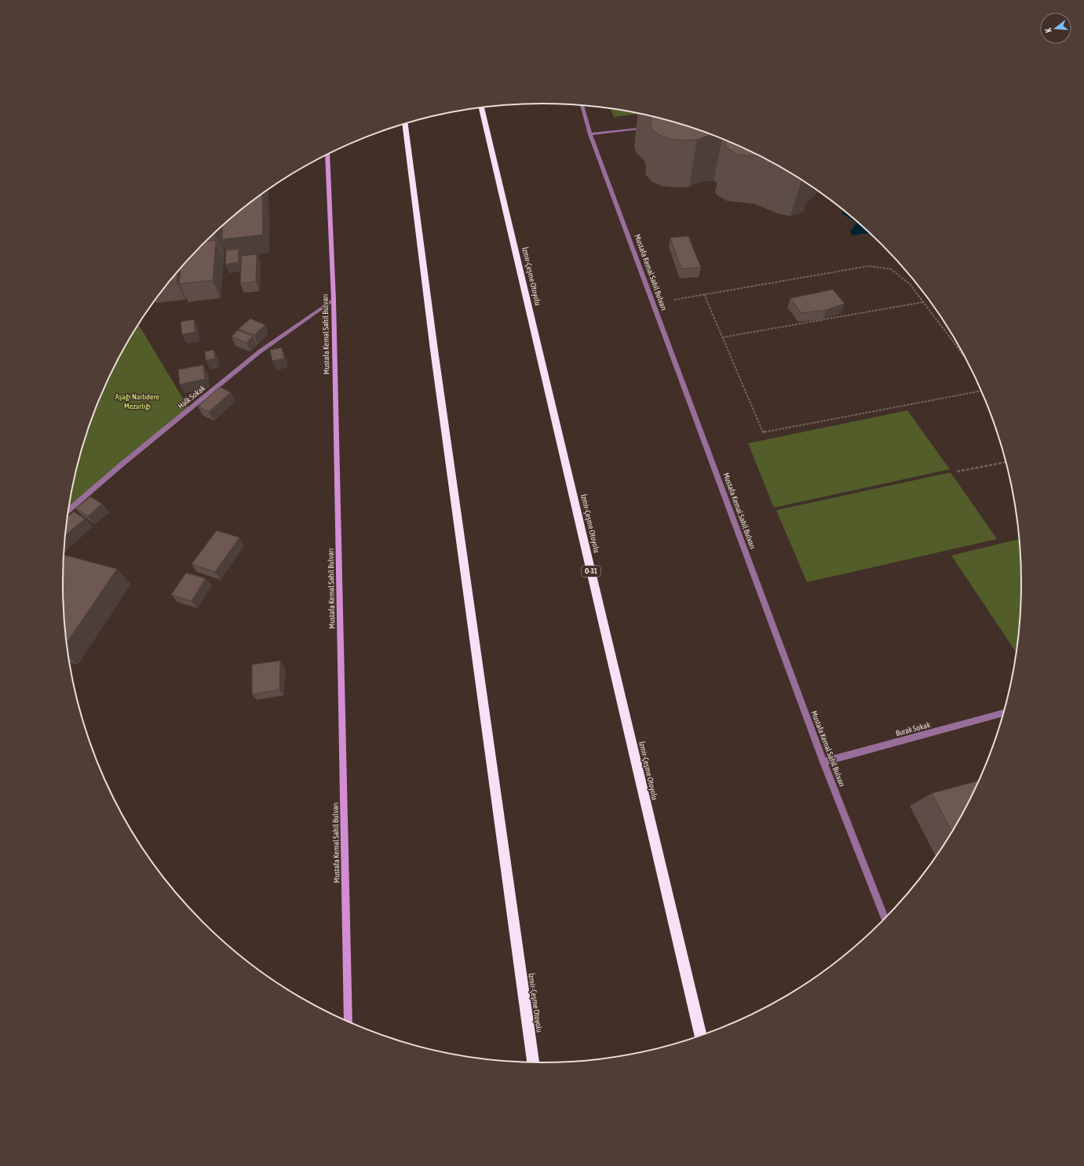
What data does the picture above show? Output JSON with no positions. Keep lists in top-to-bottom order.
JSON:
{
  "streets": {
    "highway": ["İzmir-Çeşme Otoyolu", "O-31"],
    "main road": ["Mustafa Kemal Sahil Bulvarı"],
    "street": ["Halk Sokak", "Burak Sokak"]
  },
  "crossings": [
    ["Mustafa Kemal Sahil Bulvarı", "Halk Sokak"],
    ["Mustafa Kemal Sahil Bulvarı", "Burak Sokak"]
  ],
  "parks": ["Aşağı Narlıdere Mezarlığı"],
  "north": "left"
}
